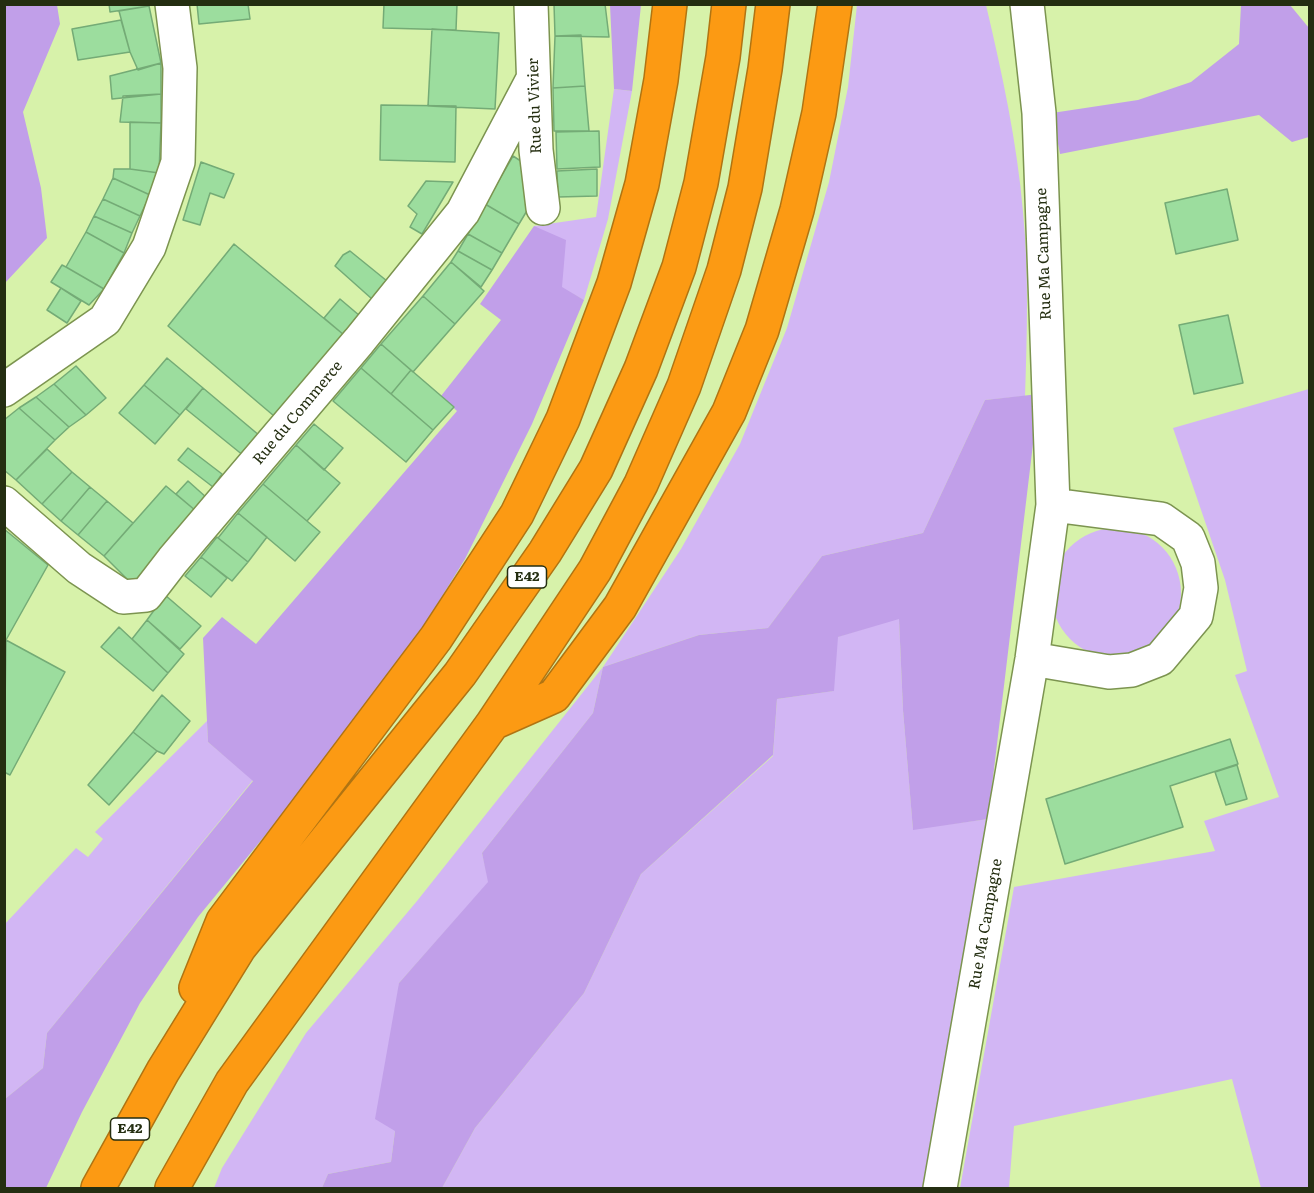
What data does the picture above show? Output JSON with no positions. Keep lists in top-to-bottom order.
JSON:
{
  "streets": {
    "highway": ["E42"],
    "street": ["Rue du Vivier", "Rue Ma Campagne", "Rue du Commerce"]
  },
  "crossings": [
    ["Rue du Vivier", "Rue du Commerce"]
  ]
}
